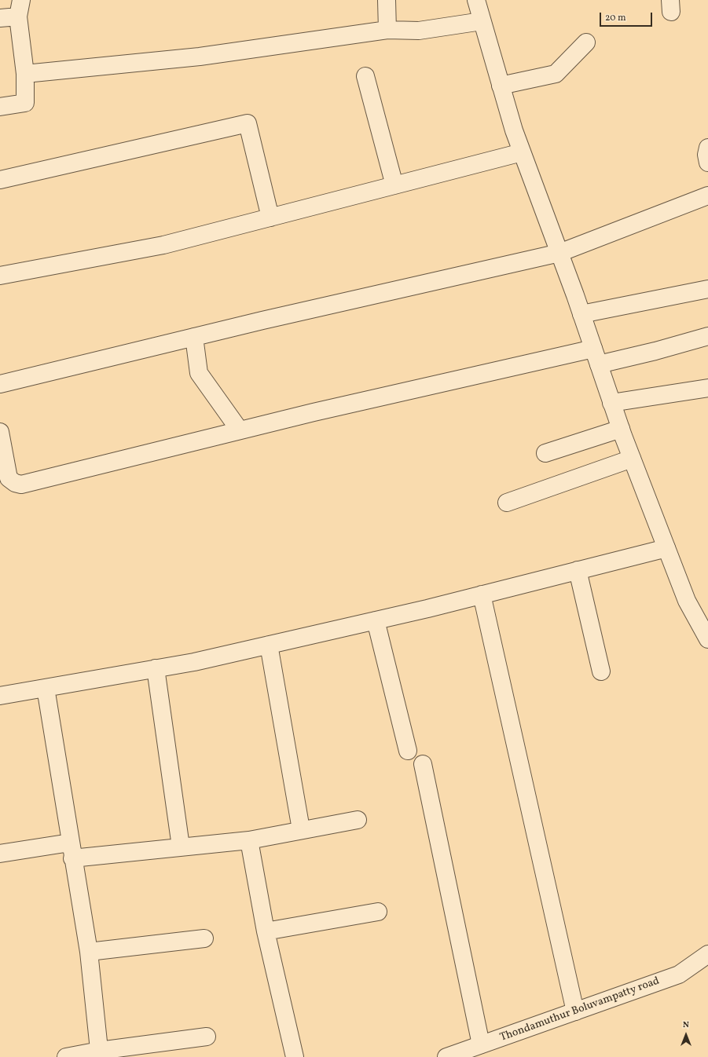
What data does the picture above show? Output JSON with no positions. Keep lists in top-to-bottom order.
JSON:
{
  "streets": {
    "street": ["Thondamuthur Boluvampatty road"]
  },
  "scale_bar": "20 m",
  "north": "top"
}
